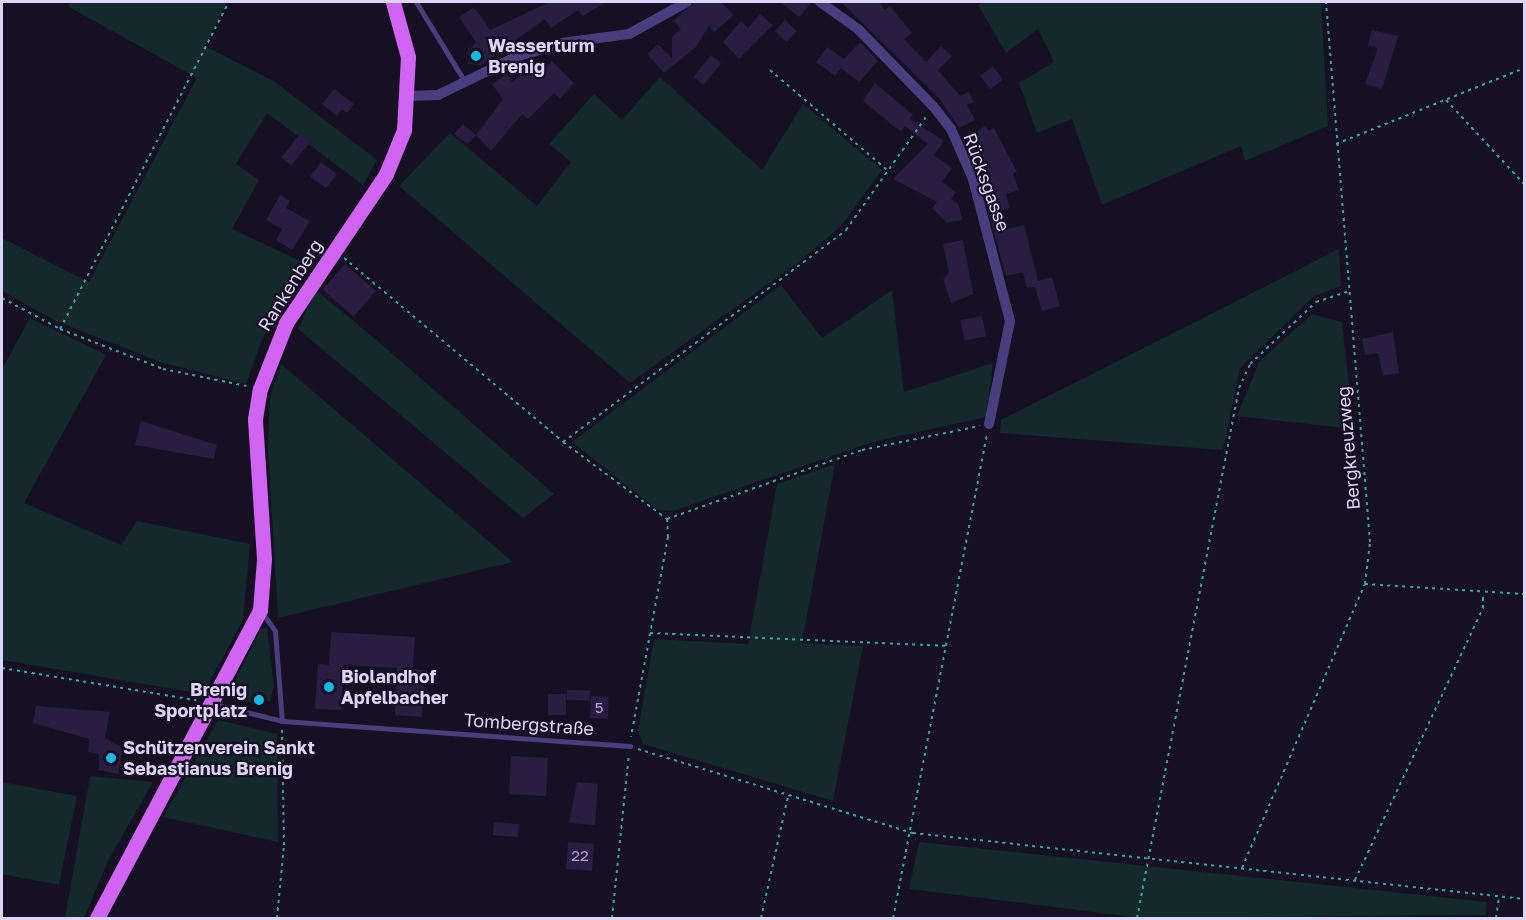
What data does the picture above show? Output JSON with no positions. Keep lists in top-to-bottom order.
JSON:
{
  "streets": {
    "main road": ["Rankenberg"],
    "street": ["Rücksgasse"],
    "lane": ["Tombergstraße"],
    "path": ["Bergkreuzweg"]
  },
  "crossings": [
    ["Rankenberg", "Tombergstraße"]
  ],
  "places": [
    "Wasserturm Brenig",
    "Biolandhof Apfelbacher",
    "Brenig Sportplatz",
    "Schützenverein Sankt Sebastianus Brenig"
  ],
  "house_numbers": ["5", "22"]
}
